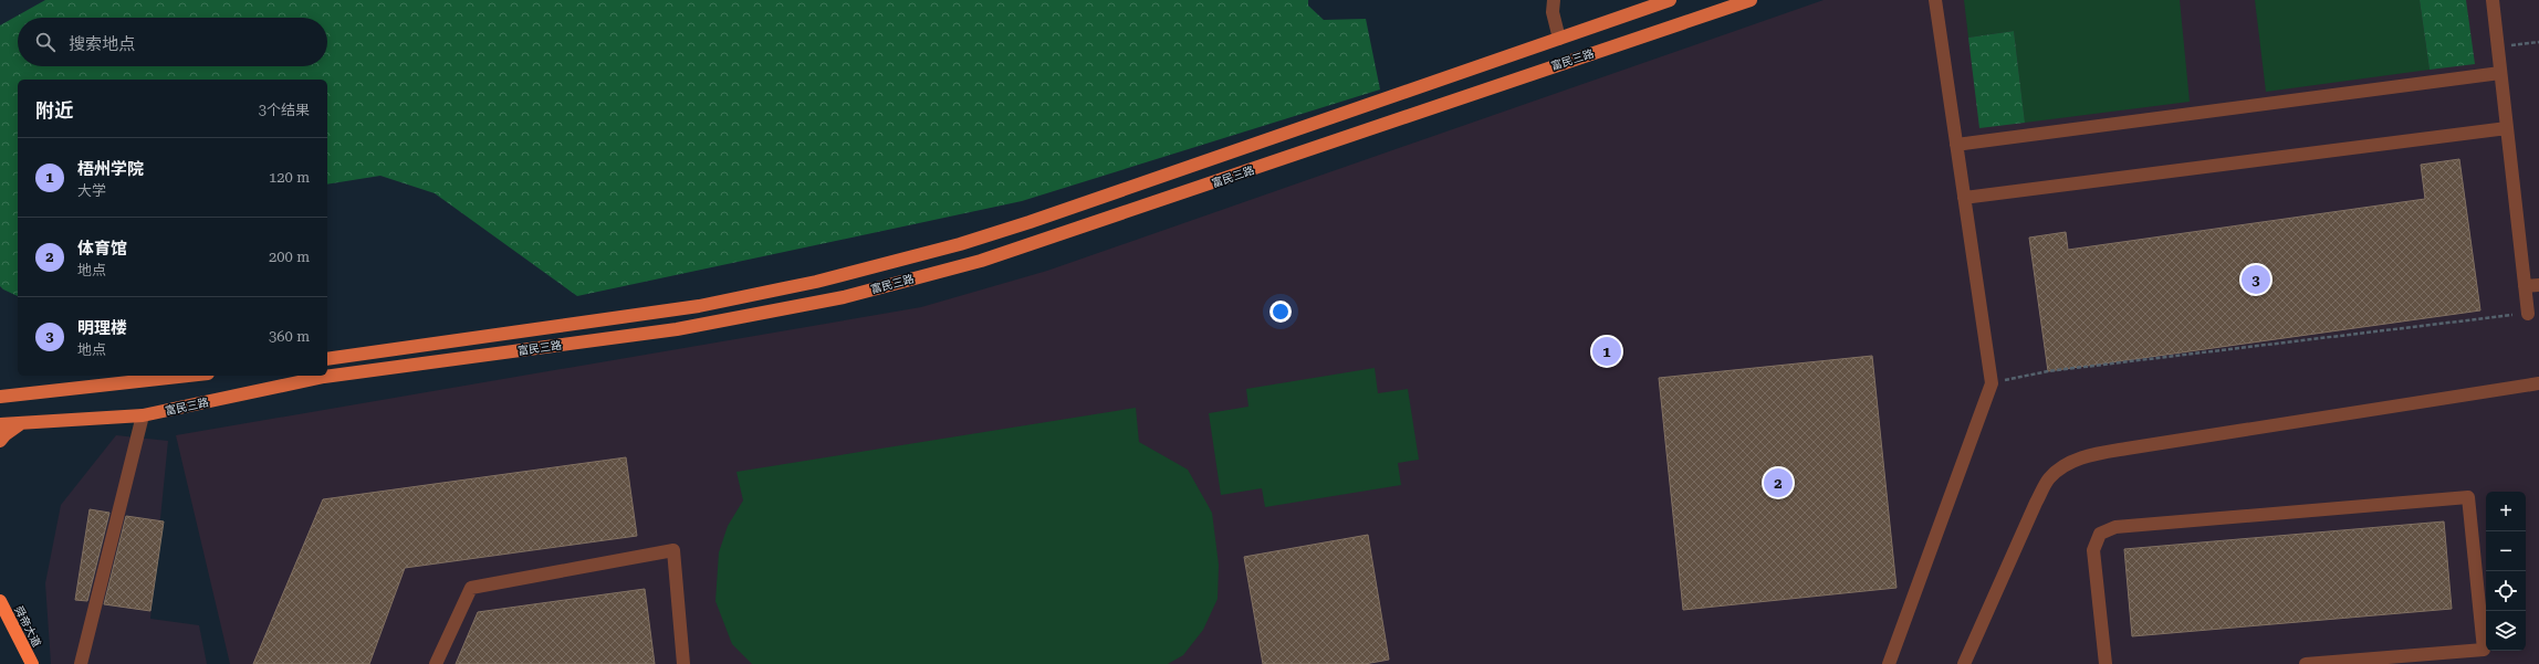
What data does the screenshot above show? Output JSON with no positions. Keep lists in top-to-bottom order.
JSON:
{
  "streets": {
    "highway": ["舜帝大道"],
    "main road": ["富民三路"]
  },
  "page": {
    "search": "搜索地点",
    "heading": ["附近", "3个结果"],
    "list": [
      {
        "mark": "1",
        "name": "梧州学院",
        "note": "大学",
        "value": "120 m"
      },
      {
        "mark": "2",
        "name": "体育馆",
        "note": "地点",
        "value": "200 m"
      },
      {
        "mark": "3",
        "name": "明理楼",
        "note": "地点",
        "value": "360 m"
      }
    ],
    "pins": ["3", "1", "2"],
    "map_buttons": ["+", "−"]
  }
}
